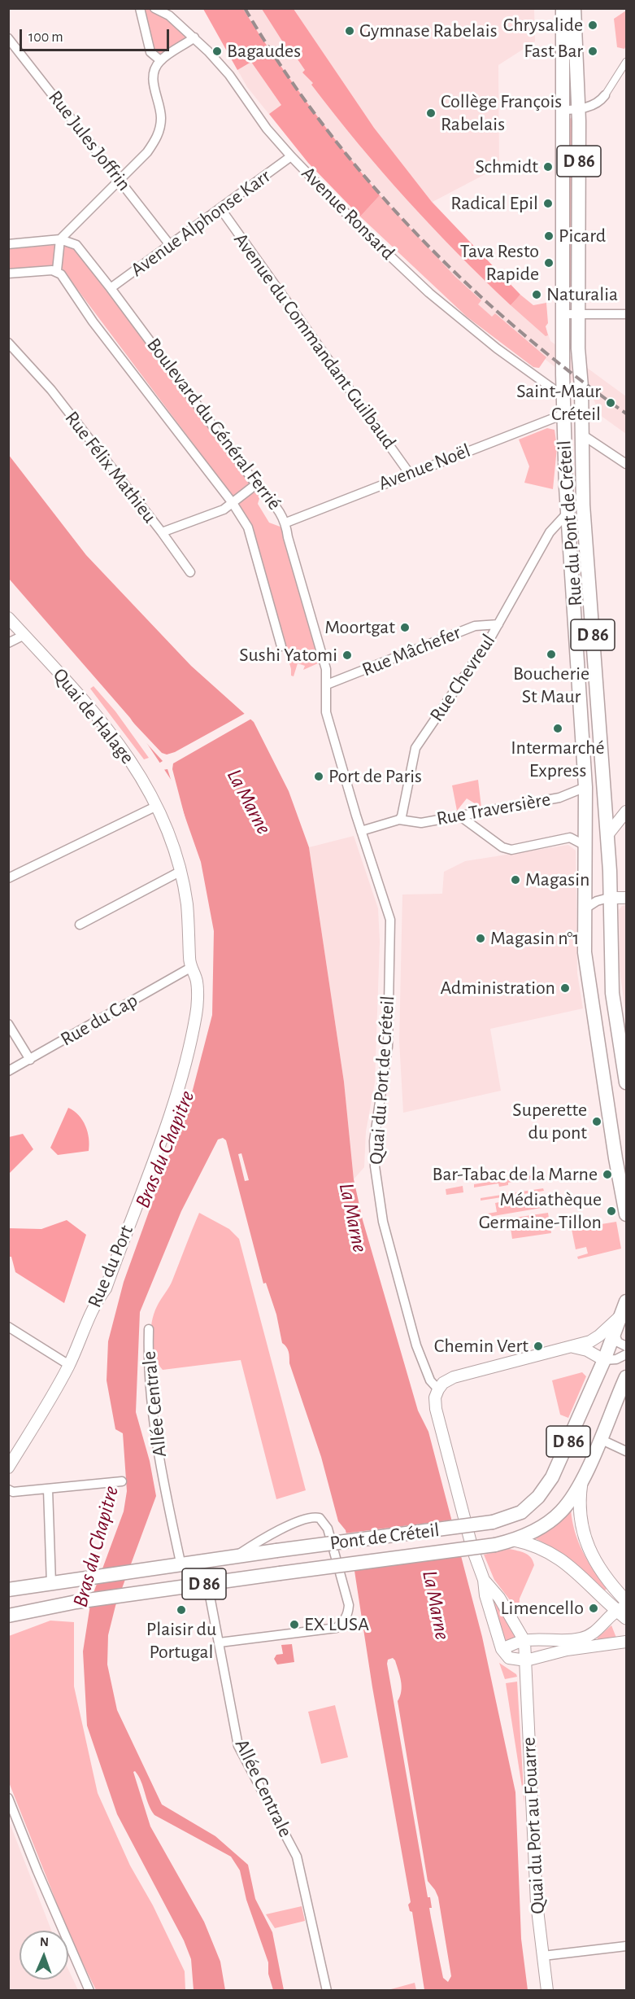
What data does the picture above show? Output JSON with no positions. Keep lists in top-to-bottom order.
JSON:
{
  "streets": {
    "main road": ["D 86", "Rue du Pont de Créteil", "Pont de Créteil"],
    "street": [
      "Rue Jules Joffrin",
      "Avenue Ronsard",
      "Avenue Alphonse Karr",
      "Avenue du Commandant Guilbaud",
      "Boulevard du Général Ferrié",
      "Rue Félix Mathieu",
      "Avenue Noël",
      "Rue Mâchefer",
      "Rue Chevreul",
      "Quai de Halage",
      "Rue Traversière",
      "Rue du Cap",
      "Quai du Port de Créteil",
      "Rue du Port",
      "Allée Centrale",
      "Quai du Port au Fouarre"
    ]
  },
  "crossings": [
    ["Rue Jules Joffrin", "Avenue Alphonse Karr"],
    ["D 86", "Allée Centrale"],
    ["D 86", "Pont de Créteil"],
    ["Avenue Ronsard", "Avenue Alphonse Karr"],
    ["Avenue Ronsard", "Rue du Pont de Créteil"],
    ["Avenue Alphonse Karr", "Avenue du Commandant Guilbaud"],
    ["Avenue Alphonse Karr", "Boulevard du Général Ferrié"],
    ["Avenue du Commandant Guilbaud", "Avenue Noël"],
    ["Boulevard du Général Ferrié", "Rue Félix Mathieu"],
    ["Boulevard du Général Ferrié", "Avenue Noël"],
    ["Boulevard du Général Ferrié", "Rue Mâchefer"],
    ["Boulevard du Général Ferrié", "Quai du Port de Créteil"],
    ["Avenue Noël", "Rue du Pont de Créteil"],
    ["Rue du Pont de Créteil", "Rue Chevreul"],
    ["Rue du Pont de Créteil", "Rue Traversière"],
    ["Rue Mâchefer", "Rue Chevreul"],
    ["Rue Chevreul", "Rue Traversière"],
    ["Quai de Halage", "Rue du Cap"],
    ["Quai de Halage", "Rue du Port"],
    ["Rue du Cap", "Rue du Port"],
    ["Allée Centrale", "Pont de Créteil"]
  ],
  "water": ["La Marne", "Bras du Chapitre"],
  "places": [
    "Chrysalide",
    "Gymnase Rabelais",
    "Bagaudes",
    "Fast Bar",
    "Collège François Rabelais",
    "Schmidt",
    "Radical Epil",
    "Picard",
    "Tava Resto Rapide",
    "Naturalia",
    "Saint-Maur Créteil",
    "Moortgat",
    "Boucherie St Maur",
    "Sushi Yatomi",
    "Intermarché Express",
    "Port de Paris",
    "Magasin",
    "Magasin n°1",
    "Administration",
    "Superette du pont",
    "Bar-Tabac de la Marne",
    "Médiathèque Germaine-Tillon",
    "Chemin Vert",
    "Limencello",
    "Plaisir du Portugal",
    "EX LUSA"
  ],
  "scale_bar": "100 m",
  "north": "top"
}
